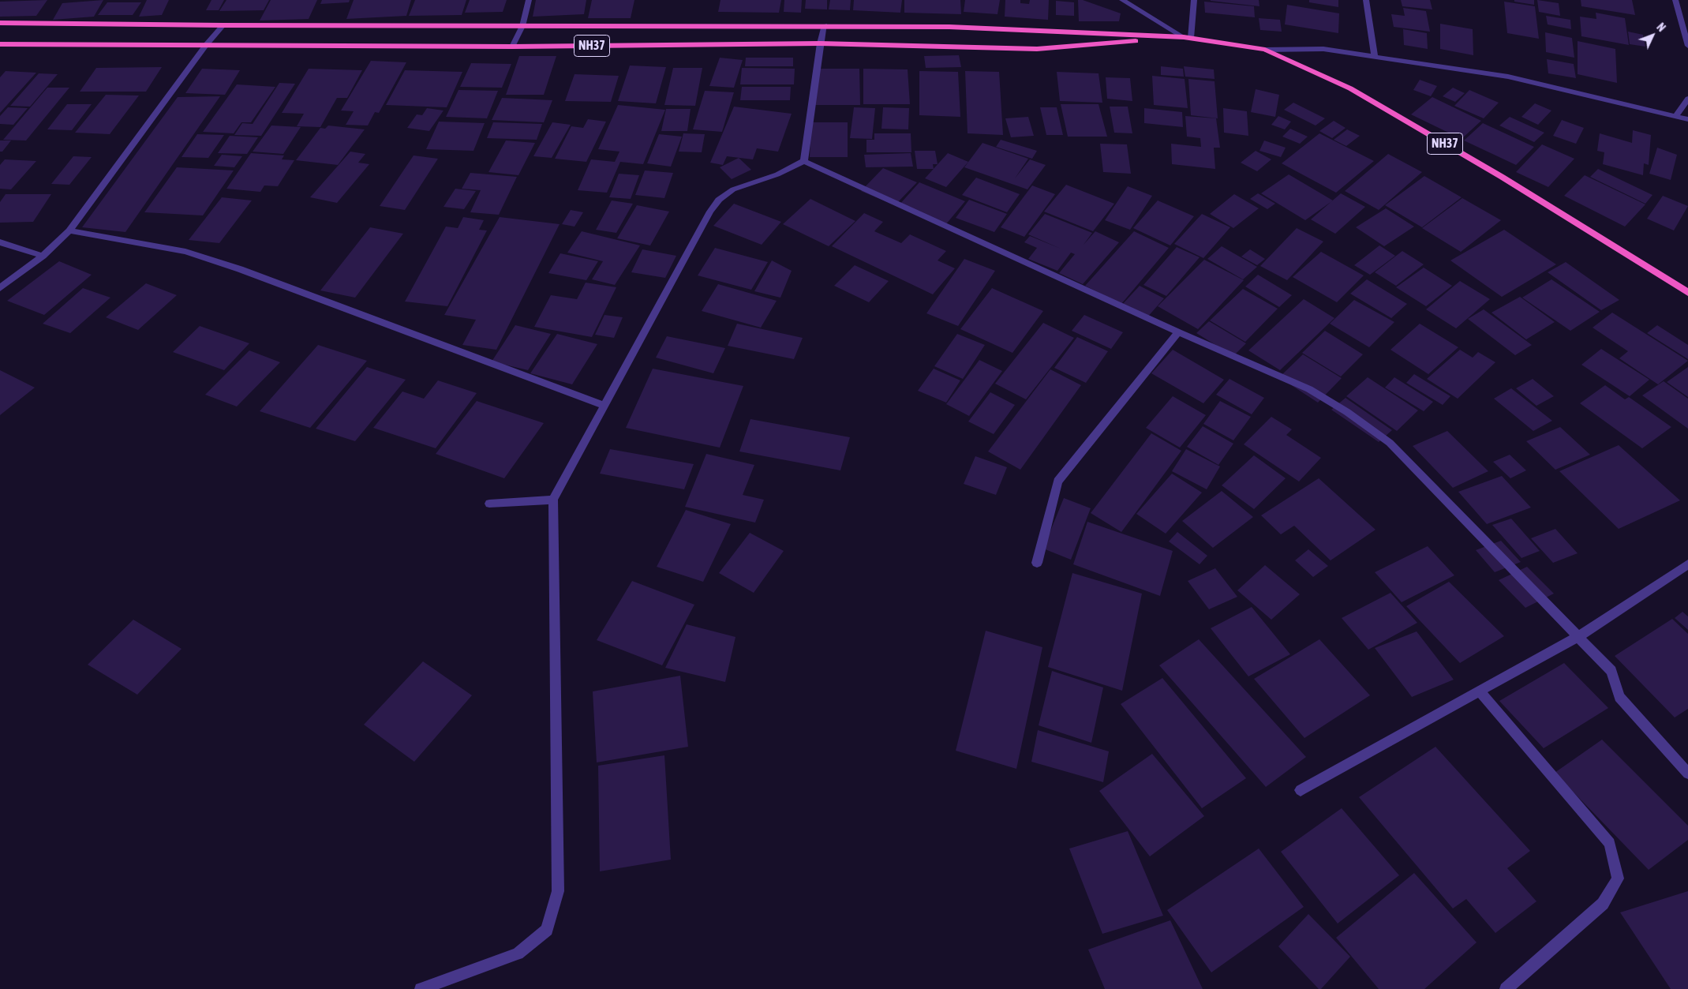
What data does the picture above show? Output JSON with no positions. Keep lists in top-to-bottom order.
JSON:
{
  "streets": {
    "highway": ["NH37"]
  },
  "north": "top right"
}
